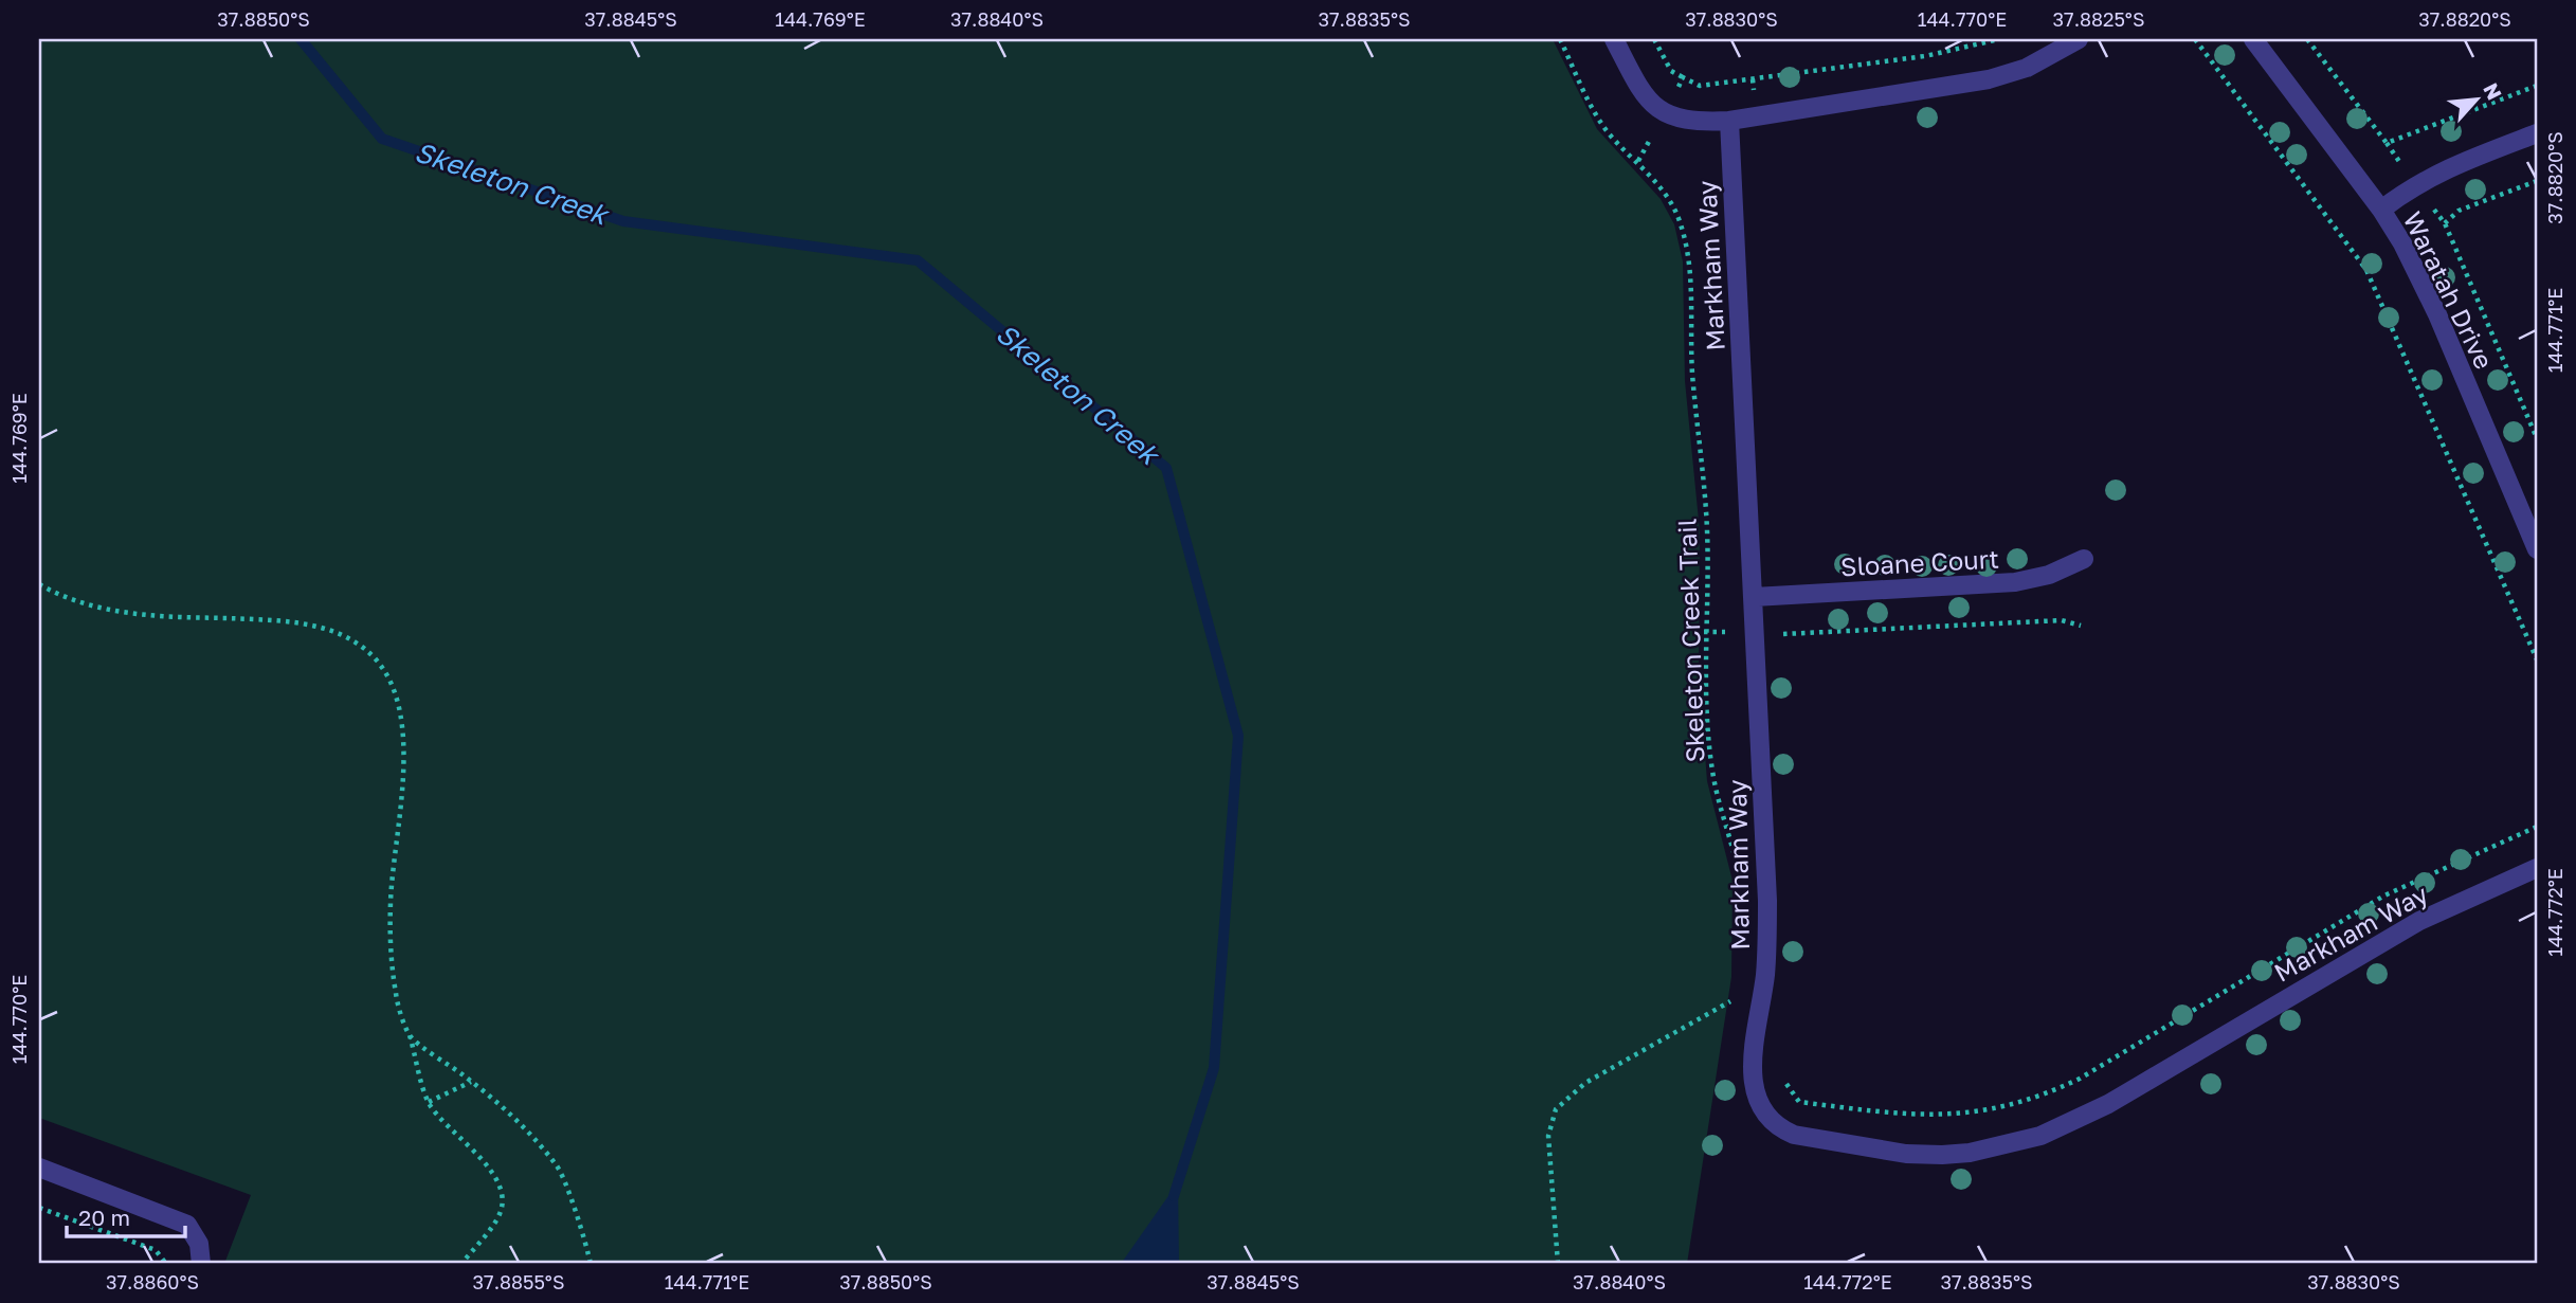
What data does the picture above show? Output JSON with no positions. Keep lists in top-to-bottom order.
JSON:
{
  "streets": {
    "street": ["Markham Way", "Waratah Drive", "Sloane Court"],
    "path": ["Skeleton Creek Trail"]
  },
  "crossings": [
    ["Markham Way", "Sloane Court"]
  ],
  "water": ["Skeleton Creek"],
  "scale_bar": "20 m",
  "north": "top right",
  "coordinates": [
    "37.8850°S",
    "37.8845°S",
    "144.769°E",
    "37.8840°S",
    "37.8835°S",
    "37.8830°S",
    "144.770°E",
    "37.8825°S",
    "37.8820°S",
    "144.771°E",
    "144.772°E",
    "37.8860°S",
    "37.8855°S"
  ]
}
